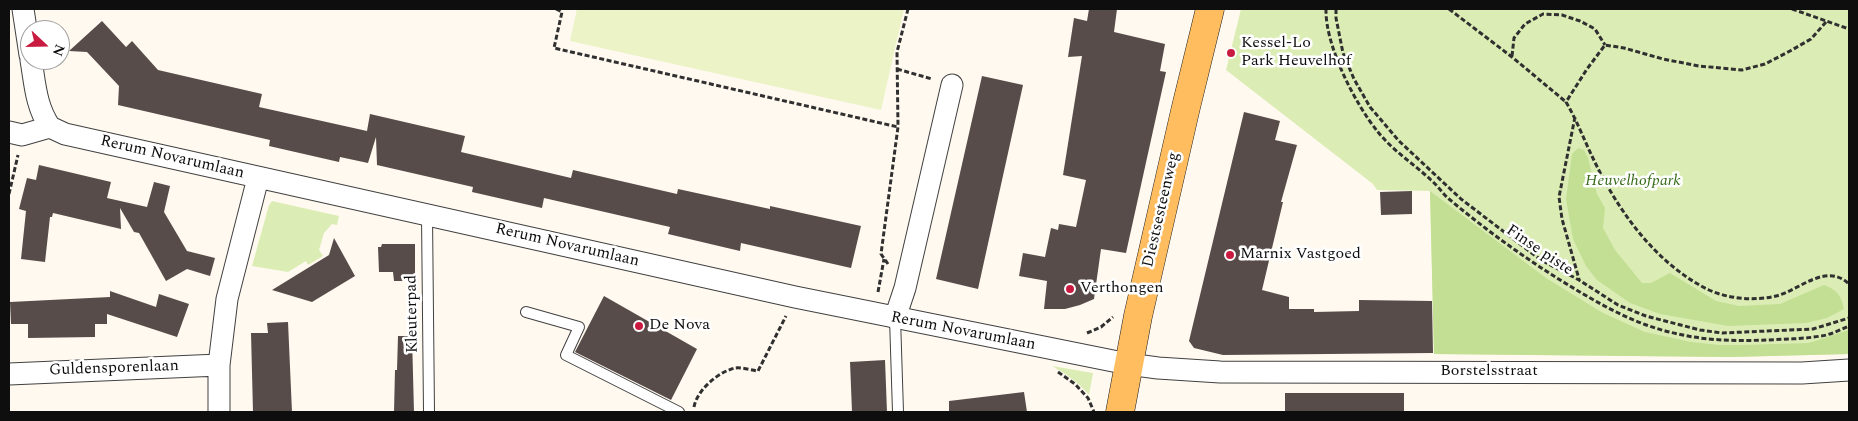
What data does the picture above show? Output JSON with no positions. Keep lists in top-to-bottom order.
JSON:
{
  "streets": {
    "main road": ["Diestsesteenweg"],
    "street": ["Rerum Novarumlaan", "Guldensporenlaan", "Borstelsstraat"],
    "lane": ["Kleuterpad"],
    "path": ["Finse piste"]
  },
  "crossings": [
    ["Rerum Novarumlaan", "Diestsesteenweg"],
    ["Rerum Novarumlaan", "Kleuterpad"],
    ["Rerum Novarumlaan", "Borstelsstraat"],
    ["Diestsesteenweg", "Borstelsstraat"]
  ],
  "parks": ["Heuvelhofpark"],
  "places": [
    "Kessel-Lo Park Heuvelhof",
    "Marnix Vastgoed",
    "Verthongen",
    "De Nova"
  ],
  "north": "right"
}
